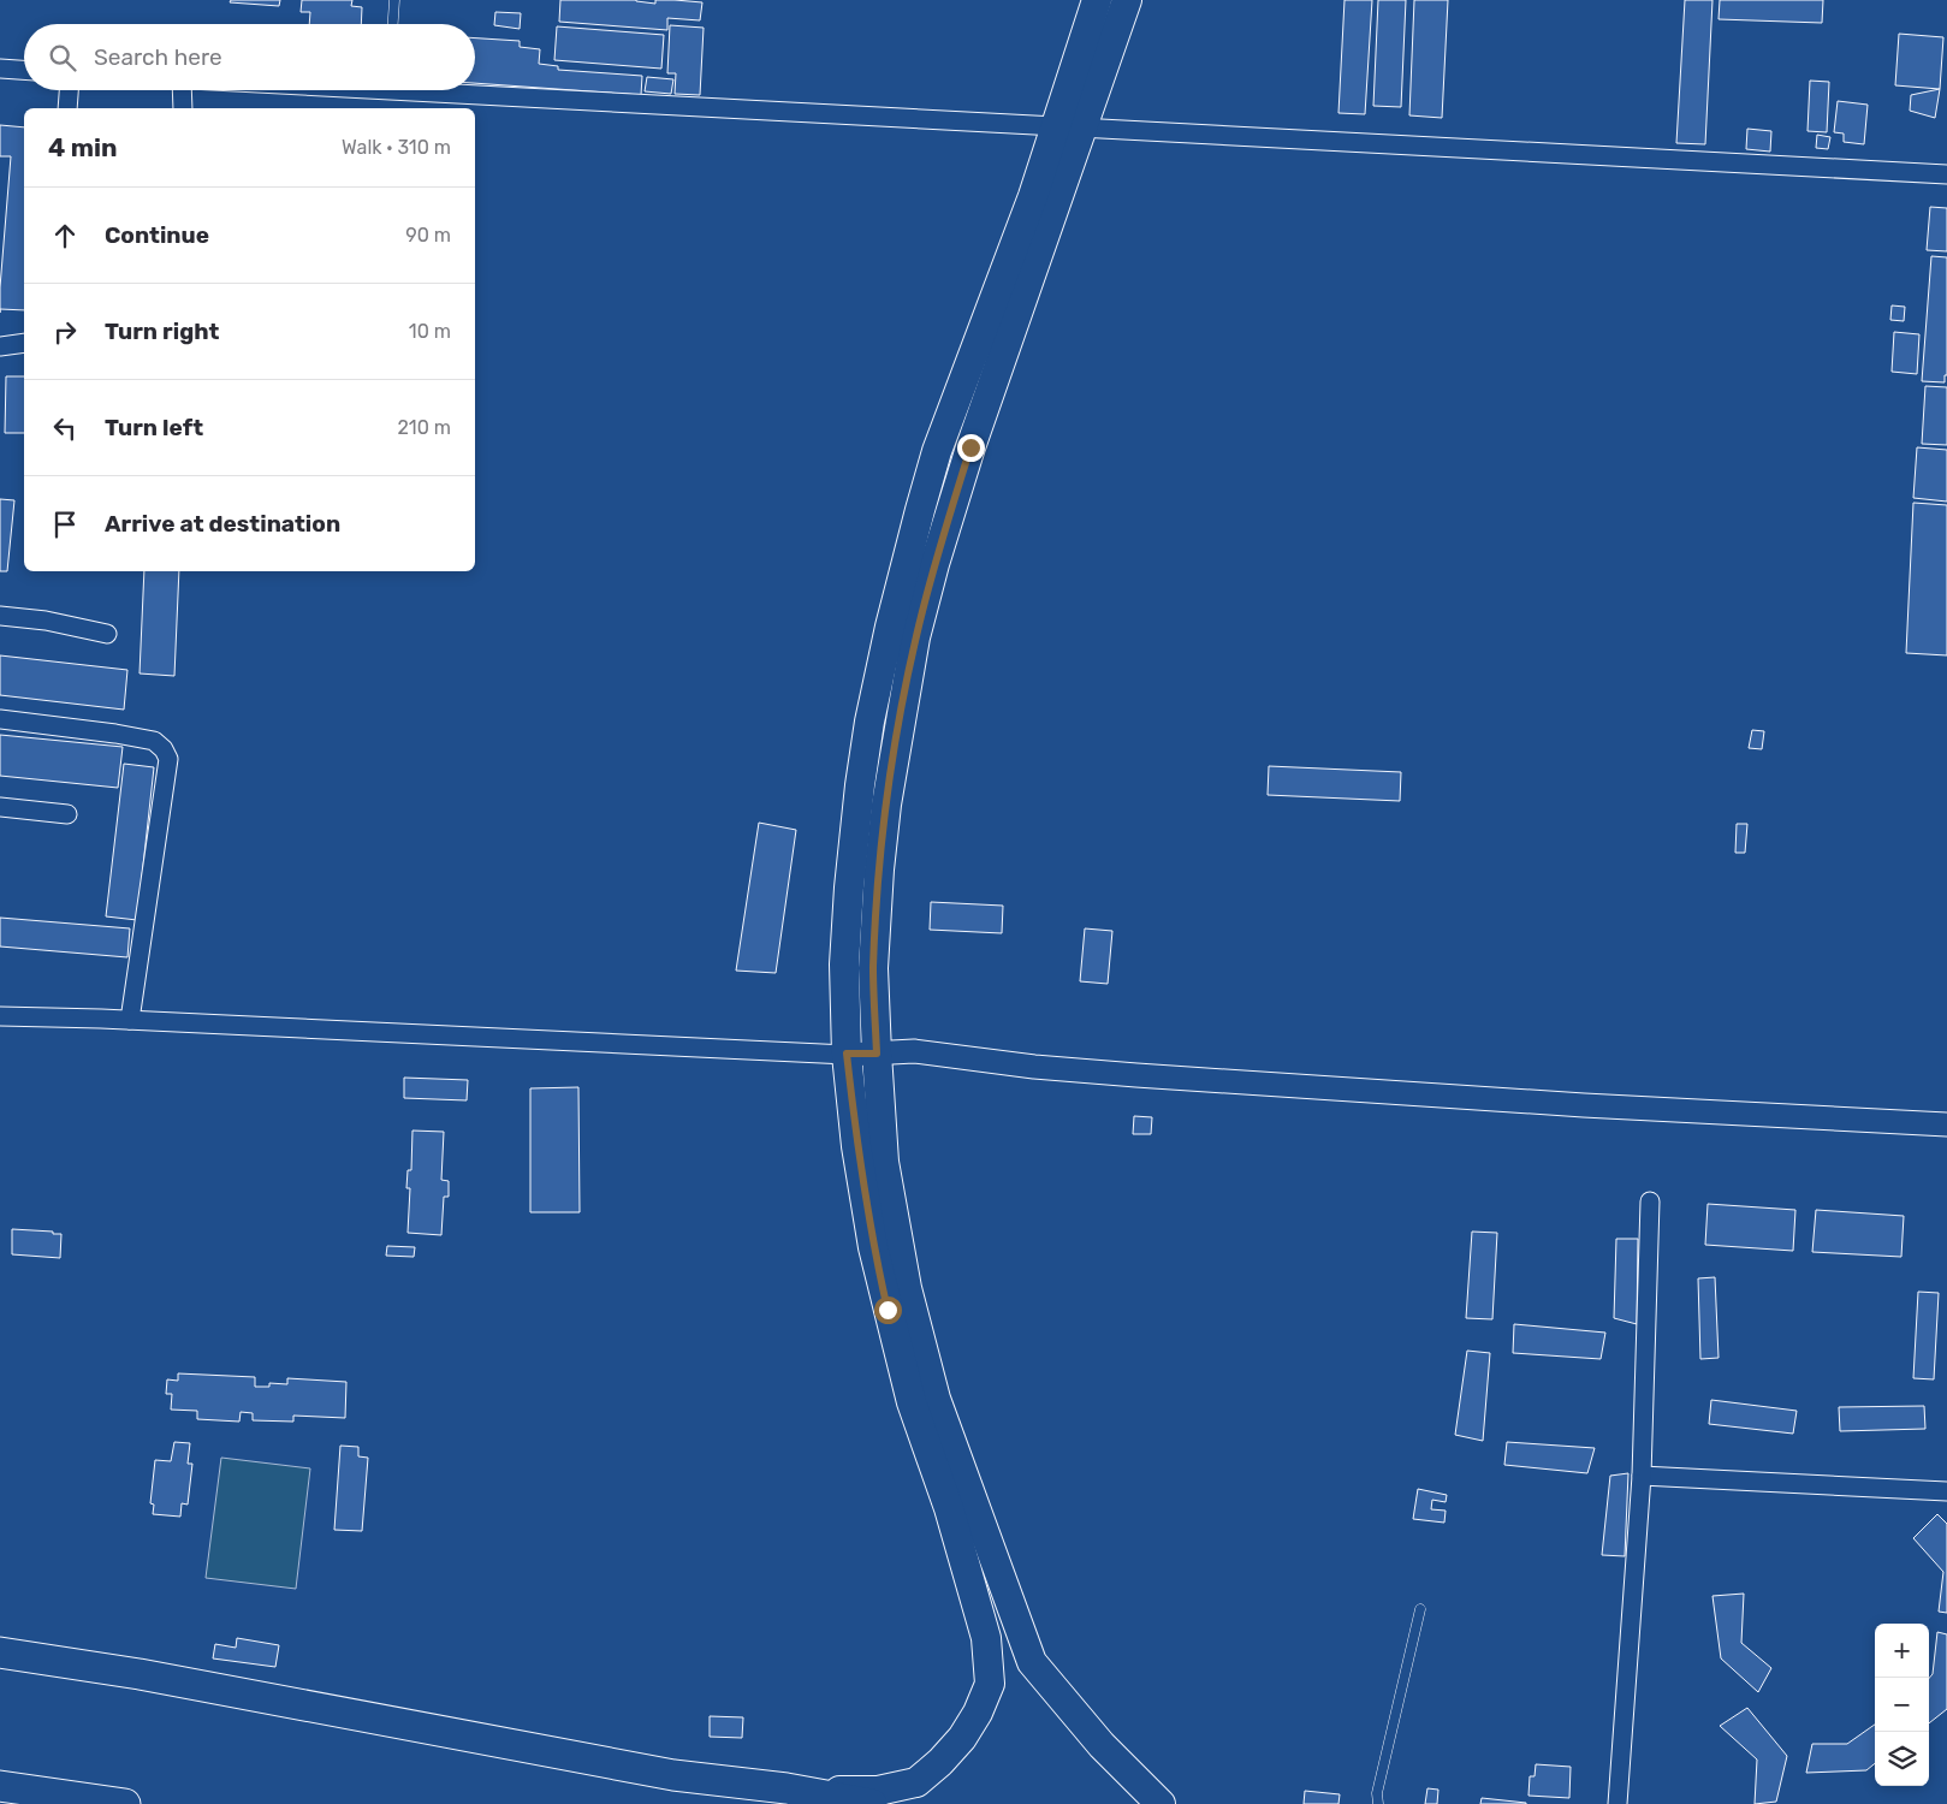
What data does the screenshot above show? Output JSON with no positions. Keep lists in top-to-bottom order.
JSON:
{
  "page": {
    "search": "Search here",
    "heading": ["4 min", "Walk · 310 m"],
    "list": [
      ["Continue", "90 m"],
      ["Turn right", "10 m"],
      ["Turn left", "210 m"],
      "Arrive at destination"
    ],
    "map_buttons": ["+", "−"]
  }
}
